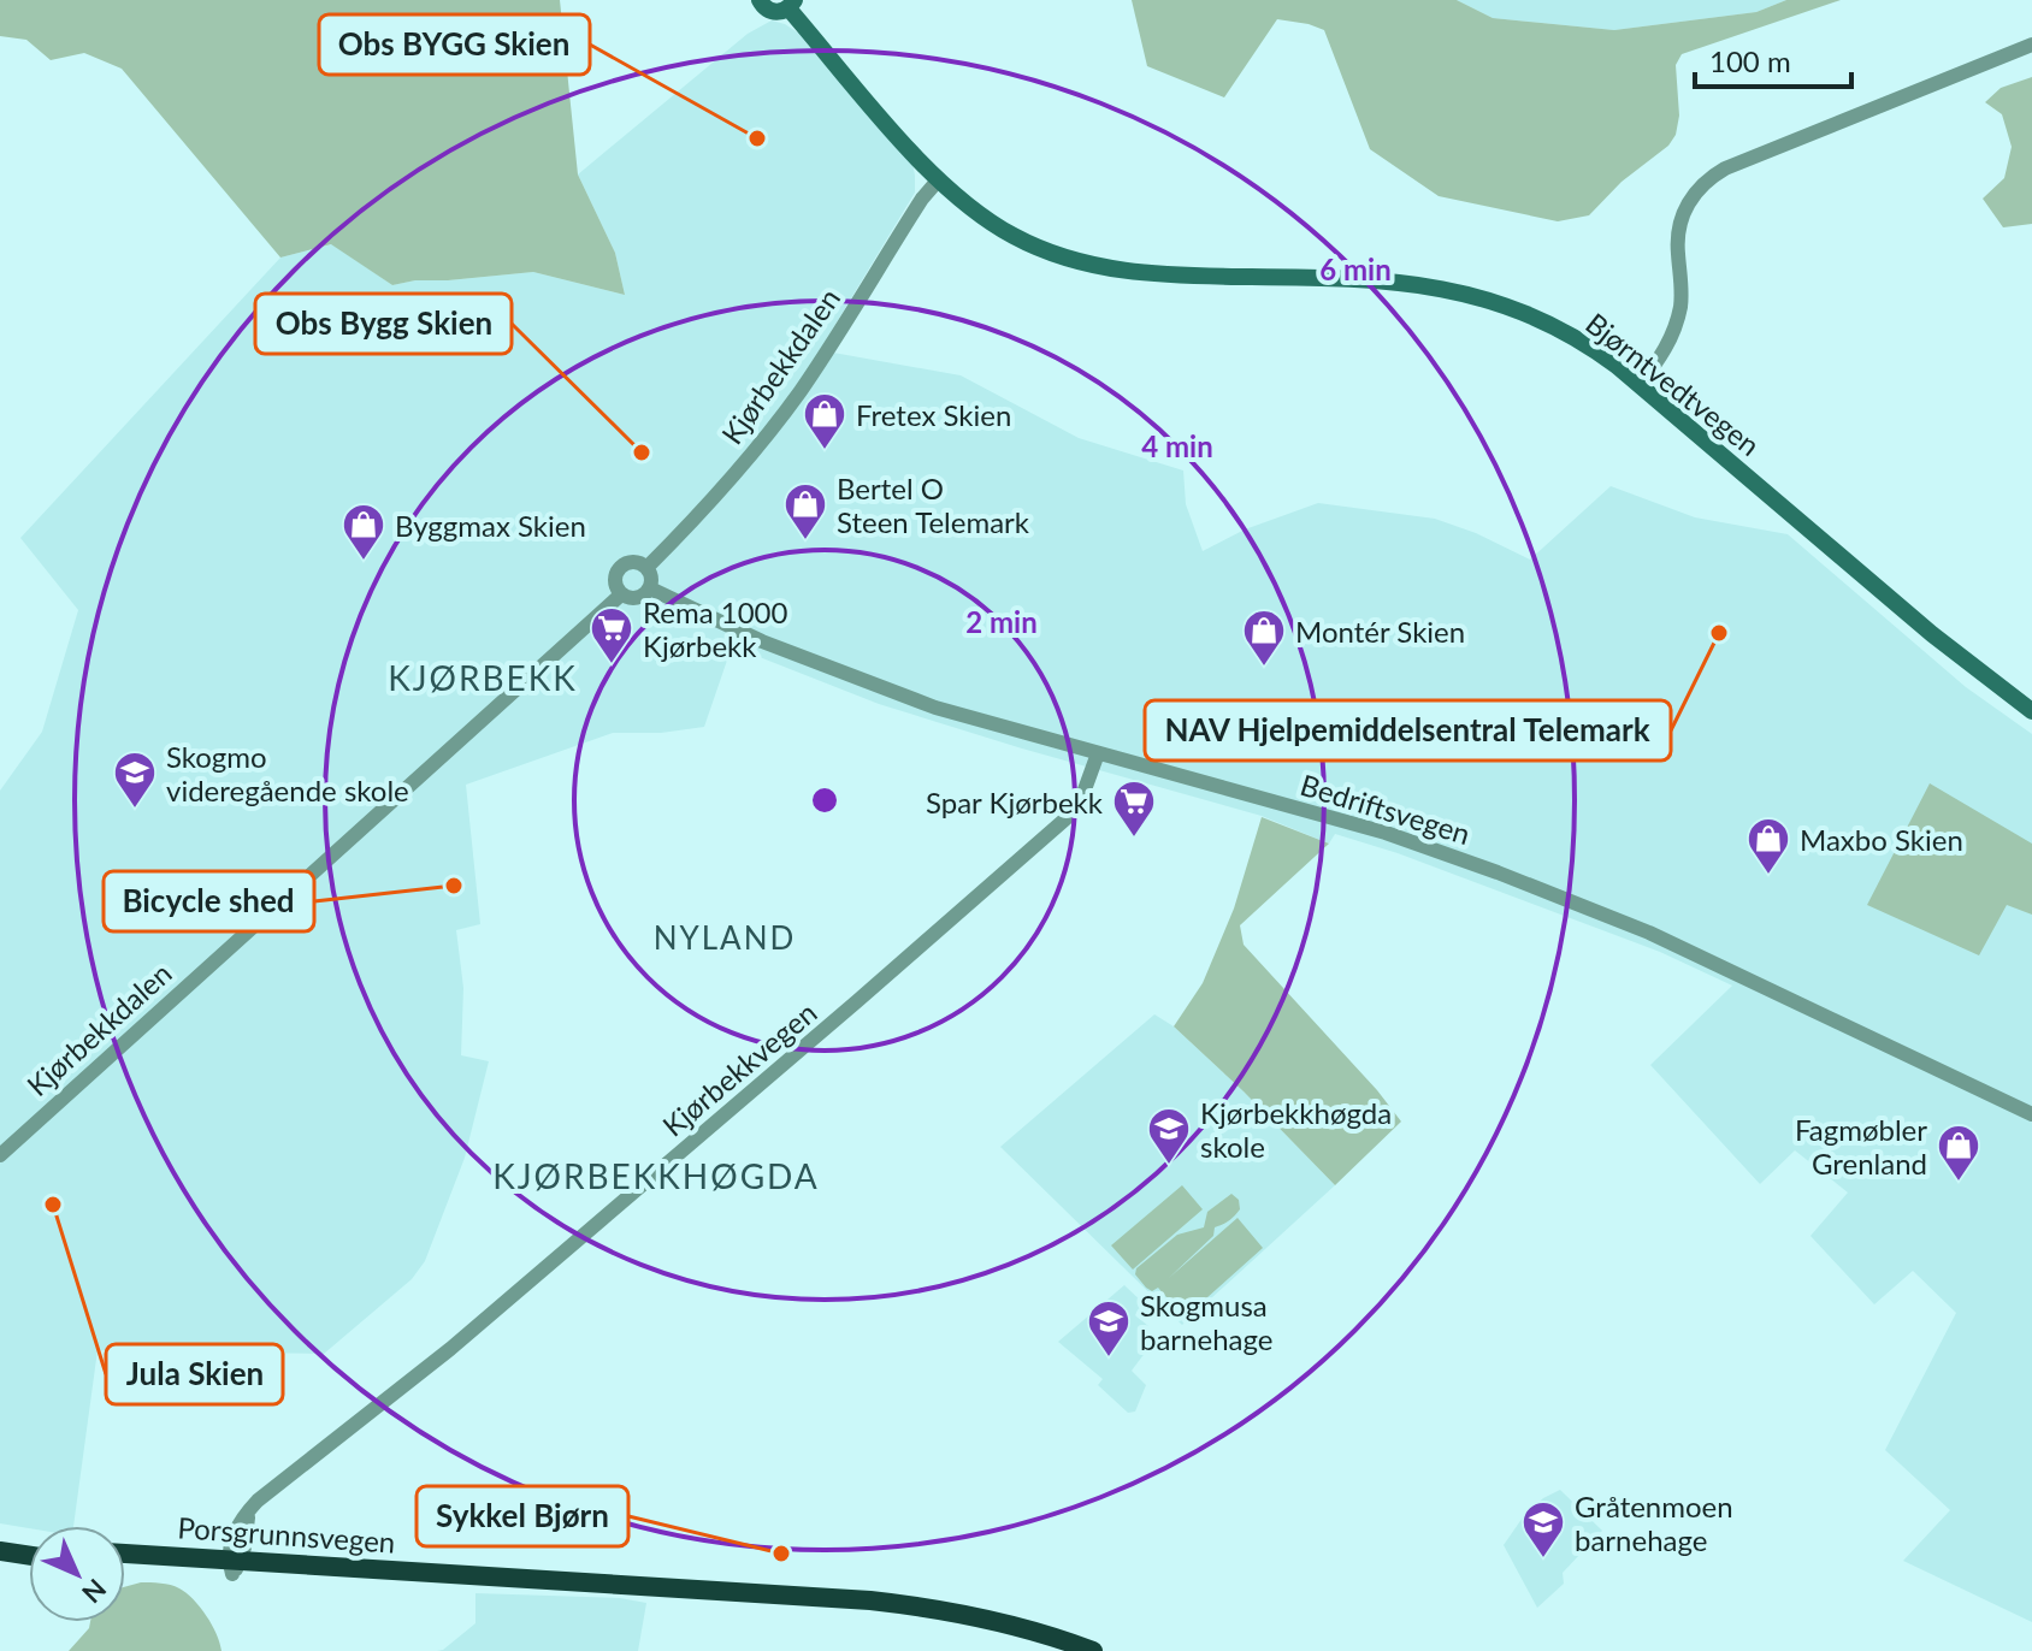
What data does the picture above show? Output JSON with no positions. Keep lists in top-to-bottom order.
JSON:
{
  "streets": {
    "highway": ["Porsgrunnsvegen"],
    "main road": ["Bjørntvedtvegen"],
    "street": ["Kjørbekkdalen", "Bedriftsvegen", "Kjørbekkvegen"]
  },
  "crossings": [
    ["Kjørbekkdalen", "Bjørntvedtvegen"],
    ["Kjørbekkdalen", "Bedriftsvegen"],
    ["Bedriftsvegen", "Kjørbekkvegen"],
    ["Kjørbekkvegen", "Porsgrunnsvegen"]
  ],
  "districts": ["KJØRBEKK", "NYLAND", "KJØRBEKKHØGDA"],
  "places": {
    "other": [
      "Obs BYGG Skien",
      "Obs Bygg Skien",
      "NAV Hjelpemiddelsentral Telemark",
      "Bicycle shed",
      "Jula Skien",
      "Sykkel Bjørn"
    ],
    "shop": [
      "Fretex Skien",
      "Bertel O Steen Telemark",
      "Byggmax Skien",
      "Montér Skien",
      "Maxbo Skien",
      "Fagmøbler Grenland"
    ],
    "supermarket": ["Rema 1000 Kjørbekk", "Spar Kjørbekk"],
    "school or university": [
      "Skogmo videregående skole",
      "Kjørbekkhøgda skole",
      "Skogmusa barnehage",
      "Gråtenmoen barnehage"
    ]
  },
  "scale_bar": "100 m",
  "north": "bottom right",
  "rings": ["6 min", "4 min", "2 min"]
}
